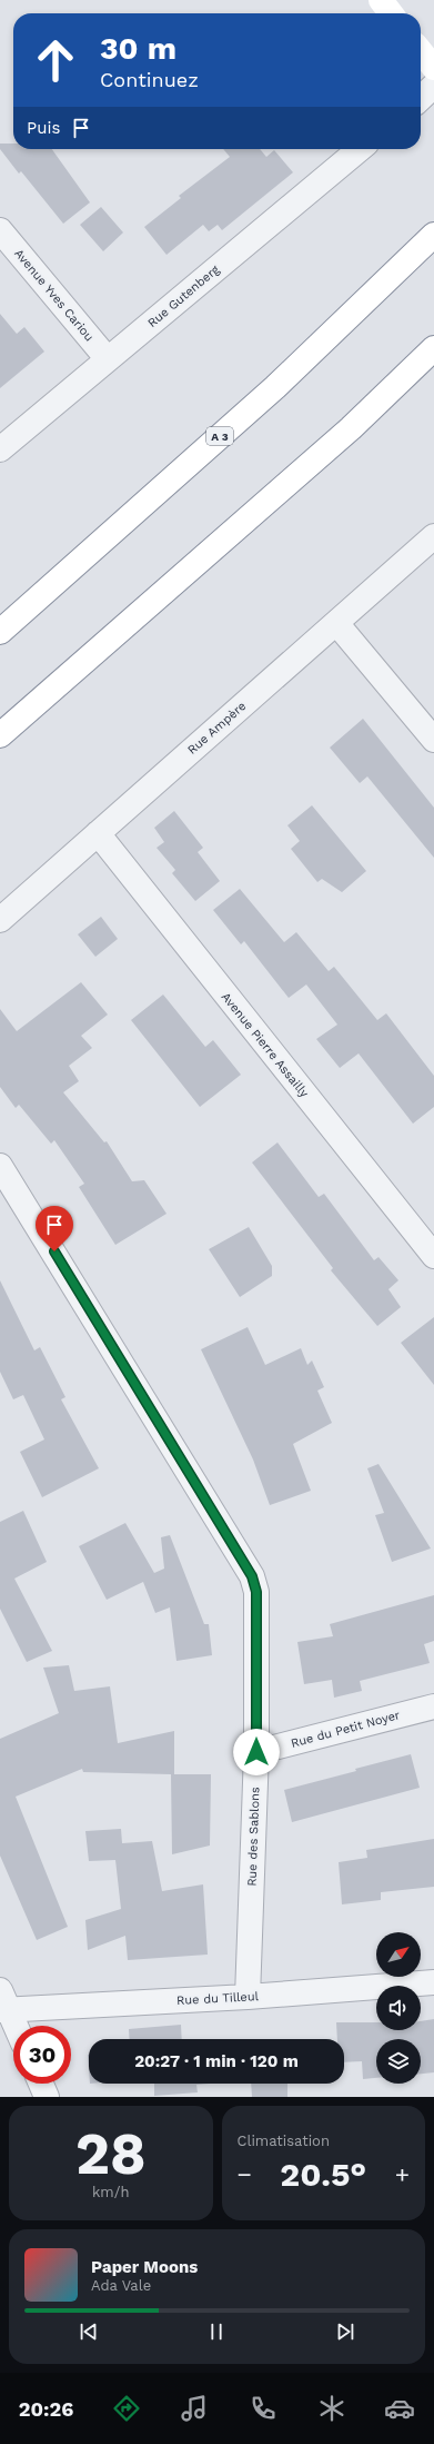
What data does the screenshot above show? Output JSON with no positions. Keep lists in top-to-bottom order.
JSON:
{
  "streets": {
    "main road": ["A 3"],
    "street": [
      "Avenue Yves Cariou",
      "Rue Gutenberg",
      "Rue Ampère",
      "Avenue Pierre Assailly",
      "Rue du Petit Noyer",
      "Rue des Sablons",
      "Rue du Tilleul"
    ]
  },
  "crossings": [
    ["Avenue Yves Cariou", "Rue Gutenberg"],
    ["Rue Ampère", "Avenue Pierre Assailly"],
    ["Rue du Petit Noyer", "Rue des Sablons"],
    ["Rue des Sablons", "Rue du Tilleul"]
  ],
  "north": "top right",
  "page": {
    "turn": ["30 m", "Continuez"],
    "then": "Puis",
    "limit": "30",
    "trip": "20:27 · 1 min · 120 m",
    "tile": [
      ["28", "km/h"],
      "Climatisation"
    ],
    "heat": ["−", "20.5°", "+"],
    "song": ["Paper Moons", "Ada Vale"],
    "tabs": "20:26"
  }
}
